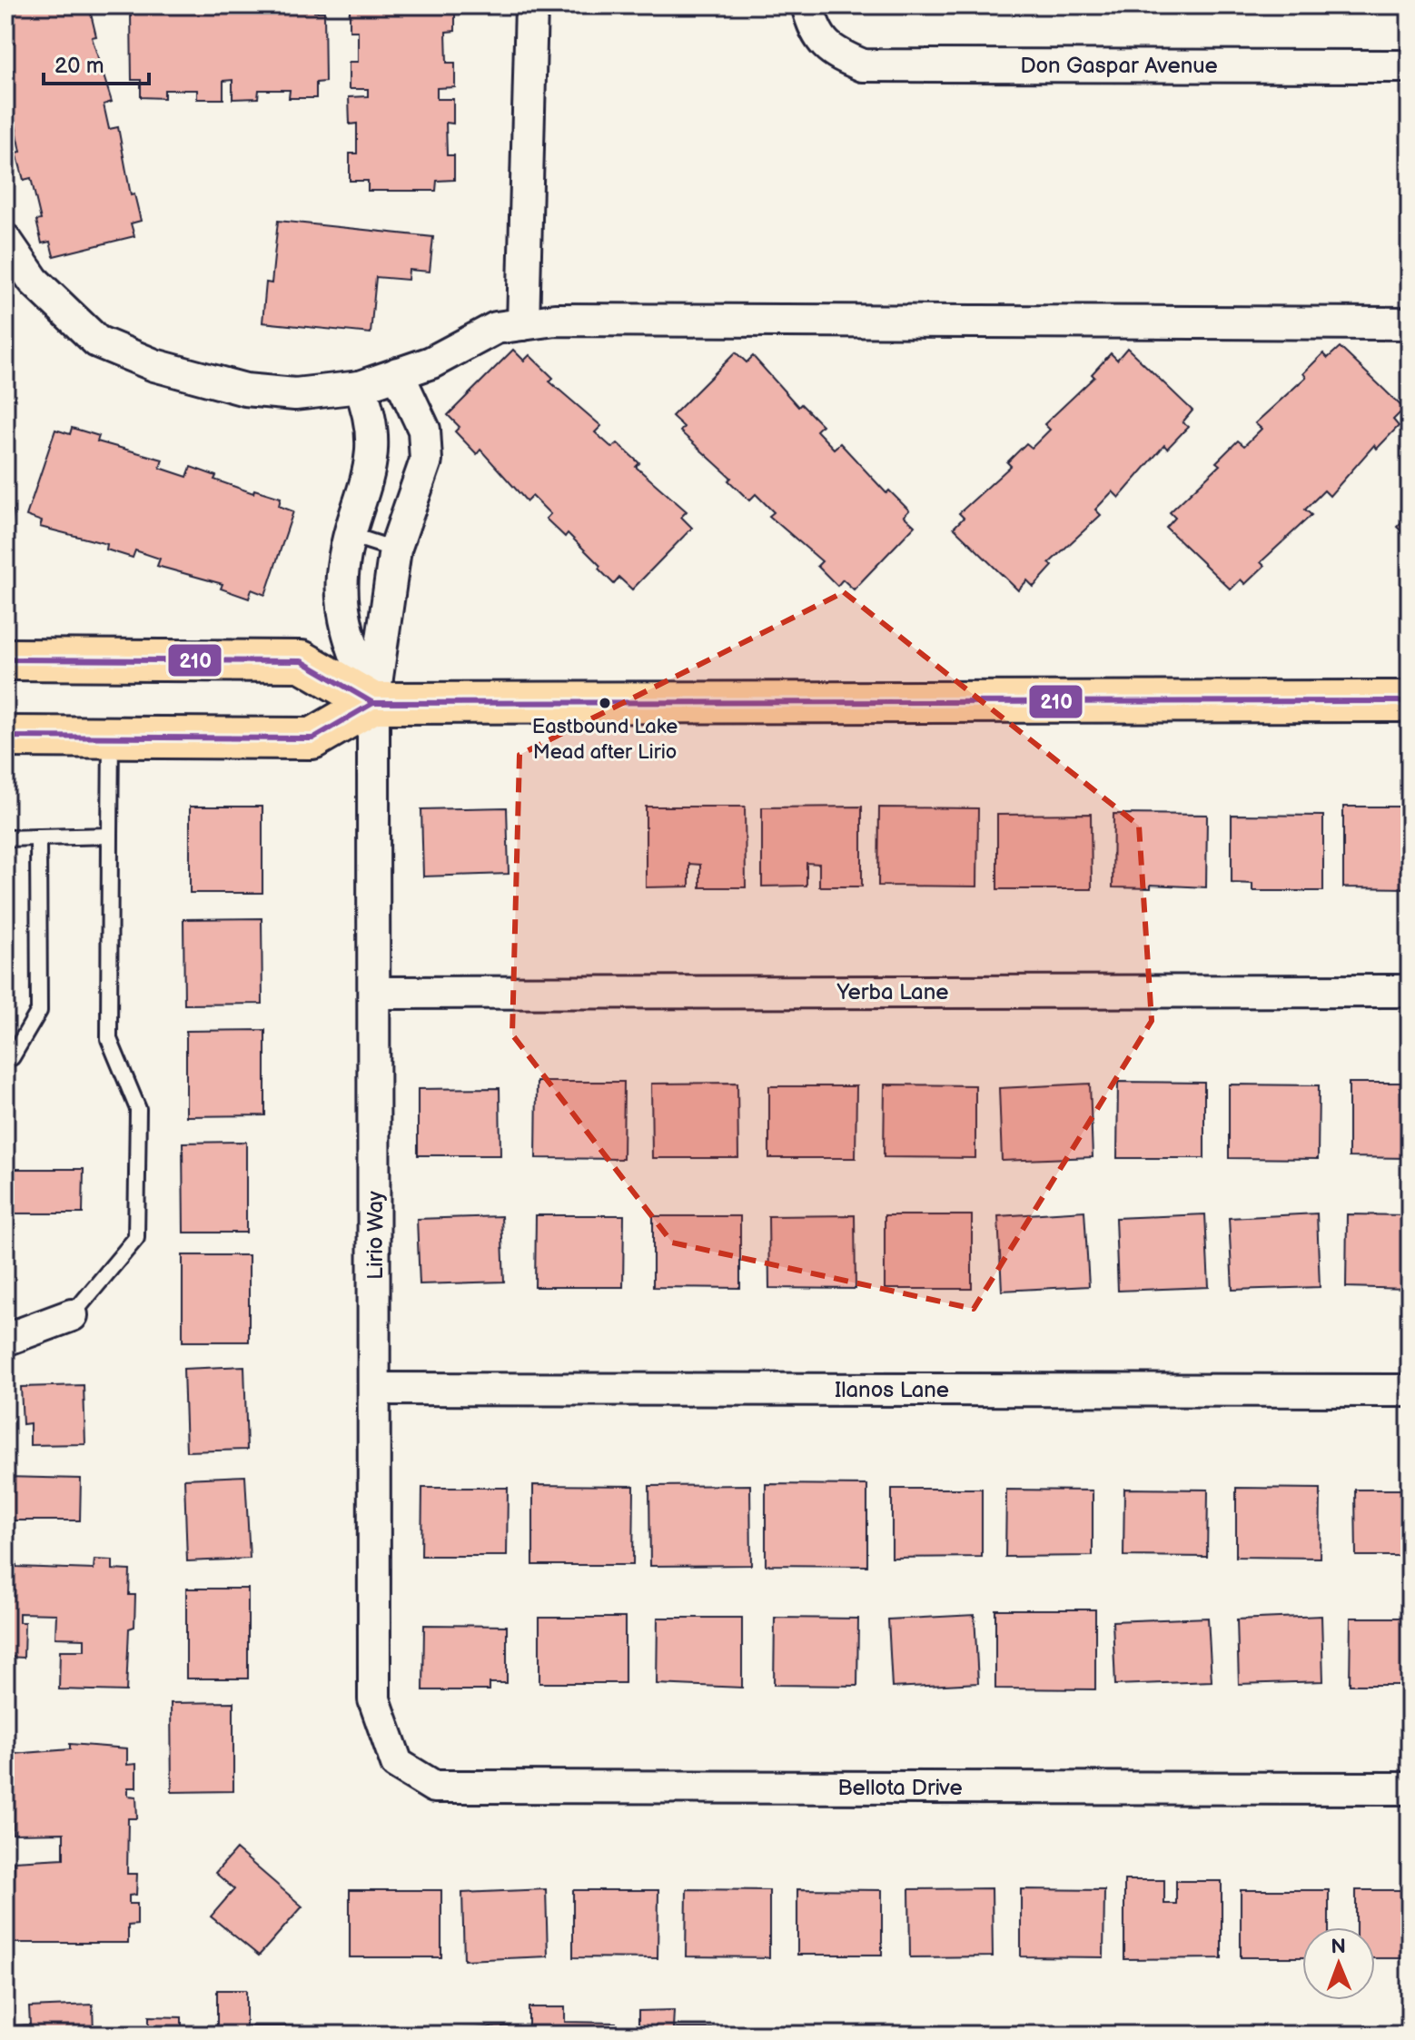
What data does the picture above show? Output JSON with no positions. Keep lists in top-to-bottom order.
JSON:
{
  "streets": {
    "street": [
      "Don Gaspar Avenue",
      "Yerba Lane",
      "Lirio Way",
      "Ilanos Lane",
      "Bellota Drive"
    ]
  },
  "crossings": [
    ["Yerba Lane", "Lirio Way"],
    ["Lirio Way", "Ilanos Lane"],
    ["Lirio Way", "Bellota Drive"]
  ],
  "places": ["Eastbound Lake Mead after Lirio"],
  "lines": ["transit line 210"],
  "scale_bar": "20 m",
  "north": "top"
}
